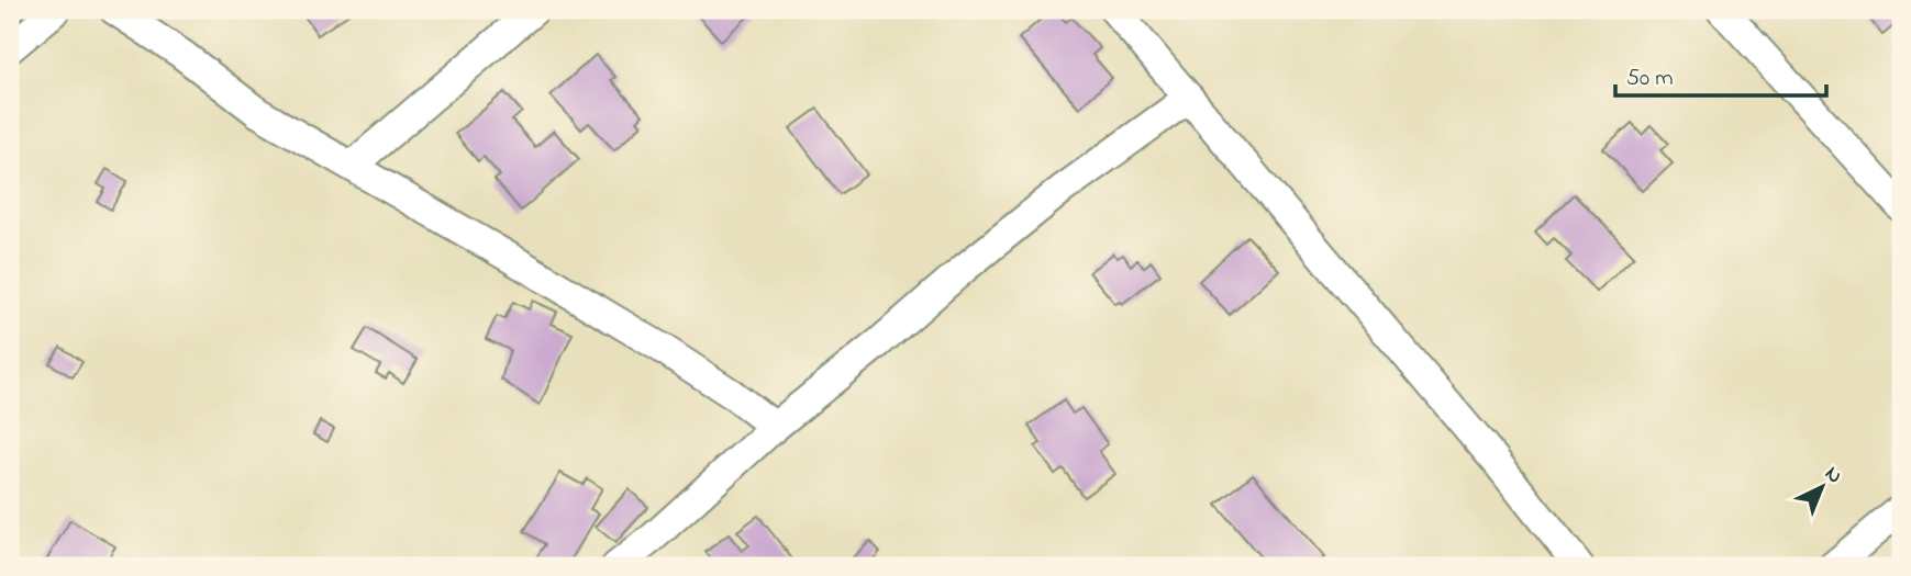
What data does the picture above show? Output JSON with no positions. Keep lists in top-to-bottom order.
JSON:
{
  "scale_bar": "50 m",
  "north": "top right"
}
